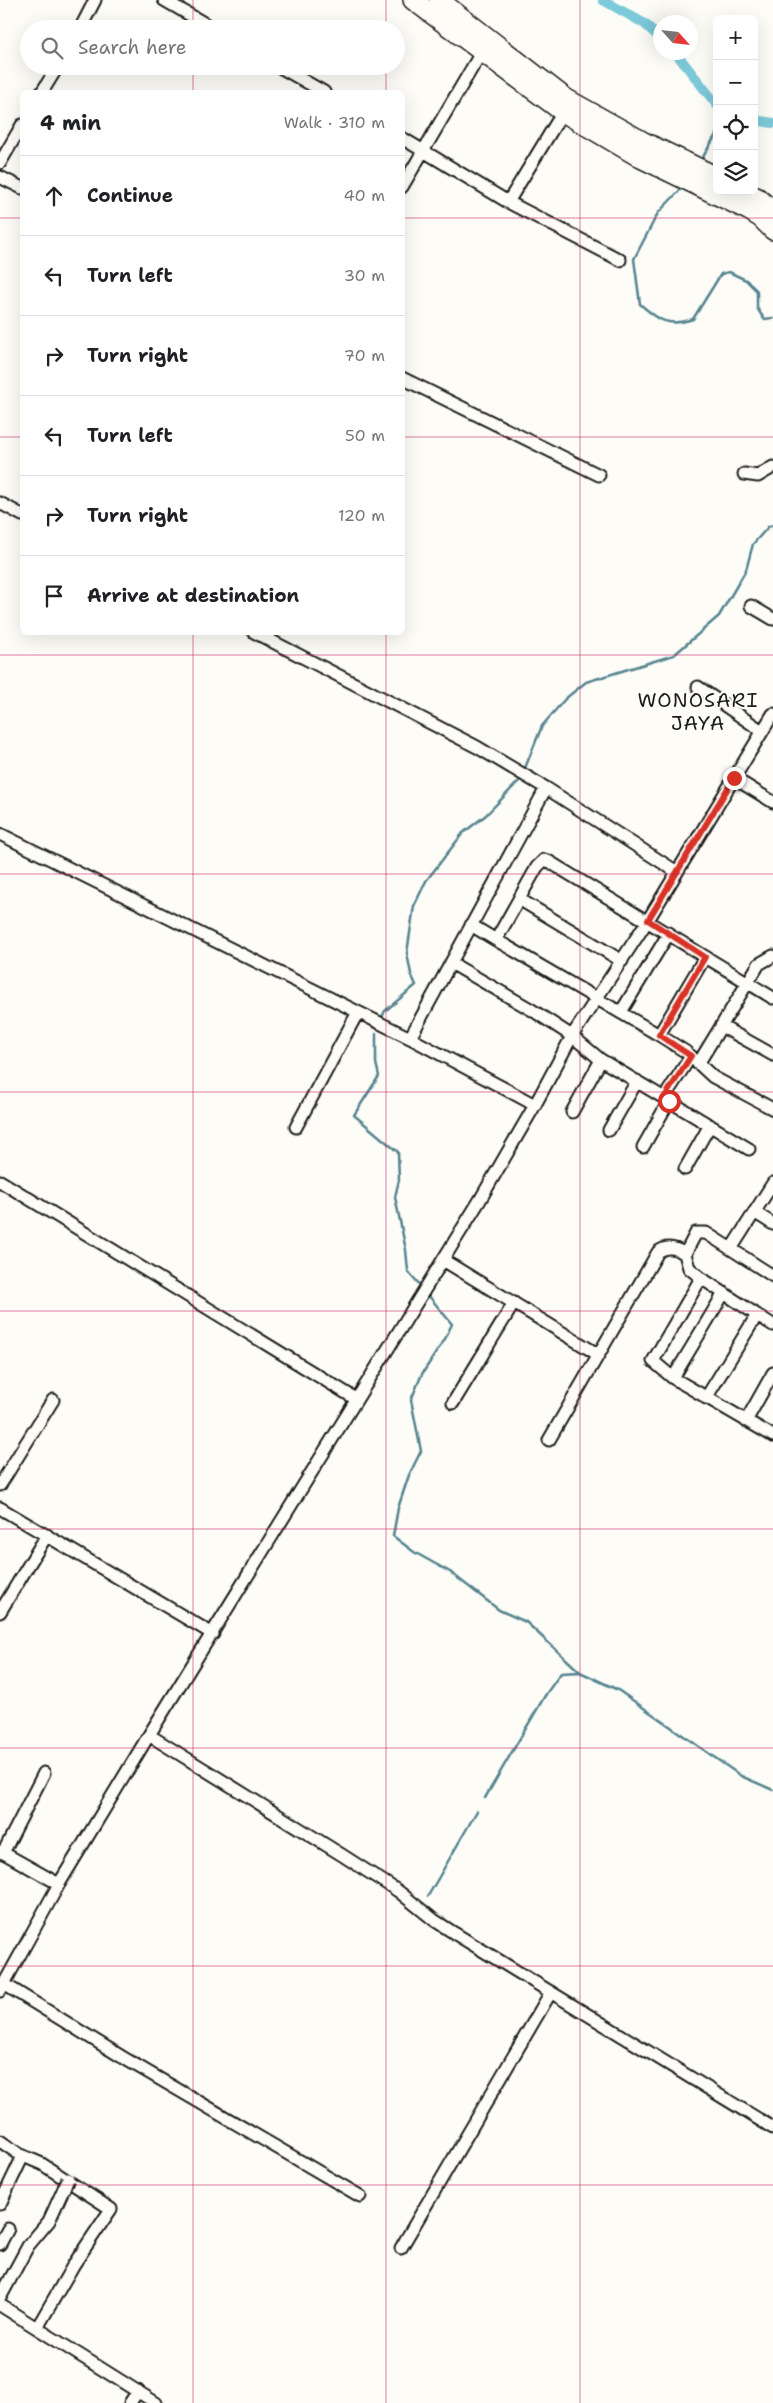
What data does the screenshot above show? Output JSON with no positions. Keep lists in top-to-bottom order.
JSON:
{
  "districts": ["WONOSARI JAYA"],
  "north": "bottom right",
  "page": {
    "map_buttons": ["+", "−"],
    "search": "Search here",
    "heading": ["4 min", "Walk · 310 m"],
    "list": [
      ["Continue", "40 m"],
      ["Turn left", "30 m"],
      ["Turn right", "70 m"],
      ["Turn left", "50 m"],
      ["Turn right", "120 m"],
      "Arrive at destination"
    ]
  }
}
